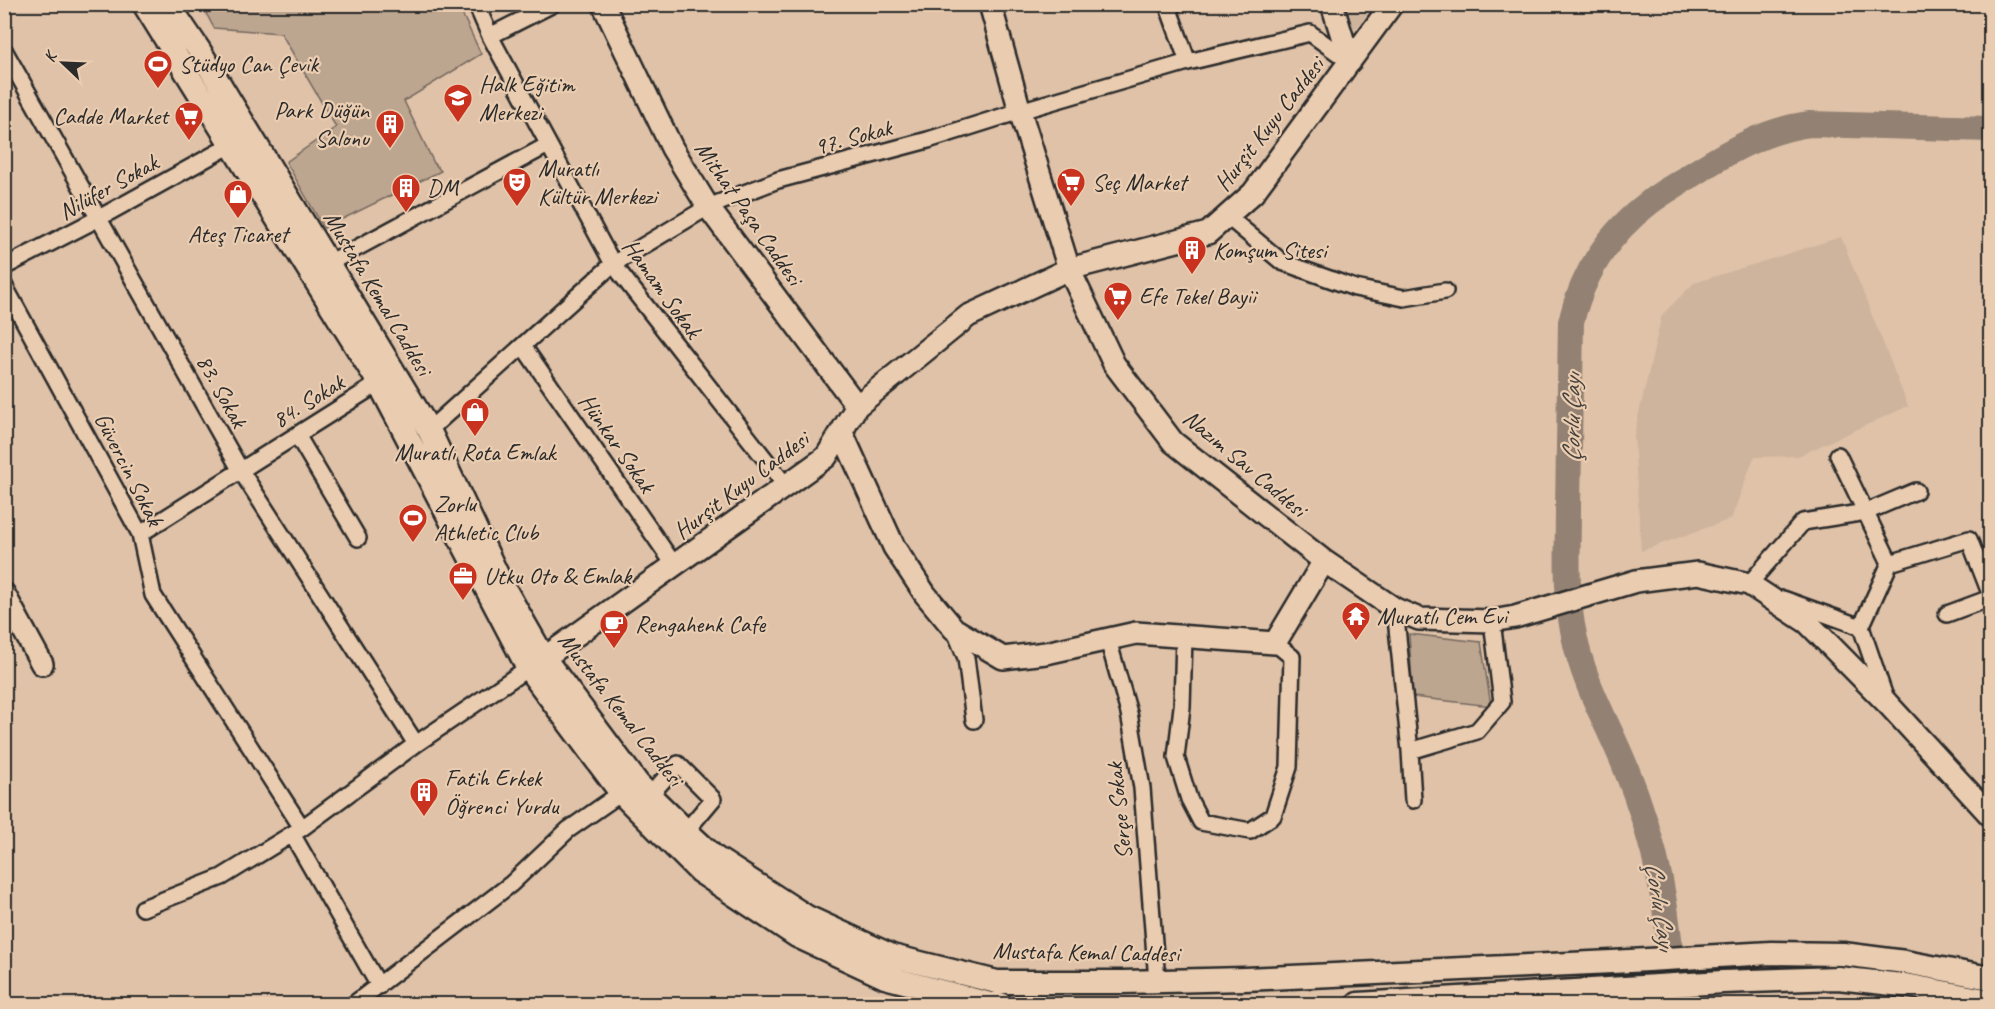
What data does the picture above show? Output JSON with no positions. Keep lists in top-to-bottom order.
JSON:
{
  "streets": {
    "main road": ["Mustafa Kemal Caddesi"],
    "street": [
      "Hurşit Kuyu Caddesi",
      "97. Sokak",
      "Nilüfer Sokak",
      "Mithat Paşa Caddesi",
      "Hamam Sokak",
      "83. Sokak",
      "84. Sokak",
      "Hünkar Sokak",
      "Nazım Sav Caddesi",
      "Güvercin Sokak",
      "Serçe Sokak"
    ]
  },
  "crossings": [
    ["Hurşit Kuyu Caddesi", "97. Sokak"],
    ["Hurşit Kuyu Caddesi", "Mithat Paşa Caddesi"],
    ["Hurşit Kuyu Caddesi", "Hamam Sokak"],
    ["Hurşit Kuyu Caddesi", "Mustafa Kemal Caddesi"],
    ["Hurşit Kuyu Caddesi", "Hünkar Sokak"],
    ["Hurşit Kuyu Caddesi", "Nazım Sav Caddesi"],
    ["97. Sokak", "Mithat Paşa Caddesi"],
    ["97. Sokak", "Hamam Sokak"],
    ["97. Sokak", "Mustafa Kemal Caddesi"],
    ["97. Sokak", "Hünkar Sokak"],
    ["97. Sokak", "Nazım Sav Caddesi"],
    ["Nilüfer Sokak", "Mustafa Kemal Caddesi"],
    ["Nilüfer Sokak", "83. Sokak"],
    ["Mustafa Kemal Caddesi", "84. Sokak"],
    ["Mustafa Kemal Caddesi", "Serçe Sokak"],
    ["83. Sokak", "84. Sokak"],
    ["84. Sokak", "Güvercin Sokak"]
  ],
  "water": ["Çorlu Çayı"],
  "places": {
    "sports": ["Stüdyo Can Çevik", "Zorlu Athletic Club"],
    "school or university": ["Halk Eğitim Merkezi"],
    "supermarket": ["Cadde Market", "Seç Market", "Efe Tekel Bayii"],
    "building": [
      "Park Düğün Salonu",
      "DM",
      "Komşum Sitesi",
      "Fatih Erkek Öğrenci Yurdu"
    ],
    "theatre": ["Muratlı Kültür Merkezi"],
    "shop": ["Ateş Ticaret", "Muratlı Rota Emlak"],
    "office": ["Utku Oto & Emlak"],
    "temple": ["Muratlı Cem Evi"],
    "cafe": ["Rengahenk Cafe"]
  },
  "north": "top left"
}
